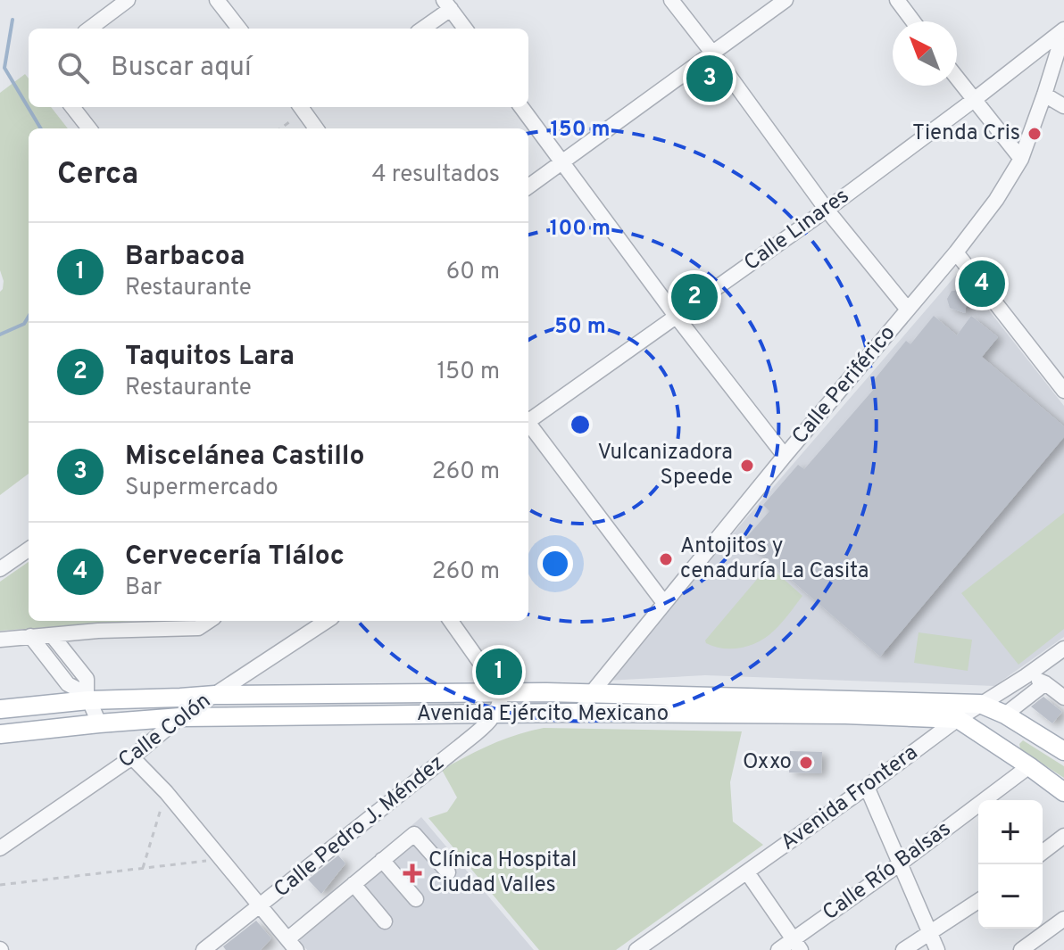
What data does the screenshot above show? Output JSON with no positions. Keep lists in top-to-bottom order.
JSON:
{
  "streets": {
    "main road": ["Avenida Ejército Mexicano"],
    "street": [
      "Calle Linares",
      "Calle Periférico",
      "Calle Colón",
      "Avenida Frontera",
      "Calle Pedro J. Méndez",
      "Calle Río Balsas"
    ]
  },
  "crossings": [
    ["Calle Linares", "Calle Periférico"],
    ["Calle Periférico", "Avenida Ejército Mexicano"],
    ["Avenida Ejército Mexicano", "Calle Colón"],
    ["Avenida Ejército Mexicano", "Avenida Frontera"],
    ["Avenida Ejército Mexicano", "Calle Pedro J. Méndez"]
  ],
  "places": {
    "other": [
      "Tienda Cris",
      "Vulcanizadora Speede",
      "Antojitos y cenaduría La Casita",
      "Oxxo"
    ],
    "health": ["Clínica Hospital Ciudad Valles"]
  },
  "north": "top left",
  "page": {
    "search": "Buscar aquí",
    "pins": [
      "3",
      "4",
      "2",
      "1"
    ],
    "heading": ["Cerca", "4 resultados"],
    "list": [
      {
        "mark": "1",
        "name": "Barbacoa",
        "note": "Restaurante",
        "value": "60 m"
      },
      {
        "mark": "2",
        "name": "Taquitos Lara",
        "note": "Restaurante",
        "value": "150 m"
      },
      {
        "mark": "3",
        "name": "Miscelánea Castillo",
        "note": "Supermercado",
        "value": "260 m"
      },
      {
        "mark": "4",
        "name": "Cervecería Tláloc",
        "note": "Bar",
        "value": "260 m"
      }
    ],
    "map_buttons": ["+", "−"]
  },
  "rings": ["150 m", "100 m", "50 m"]
}
